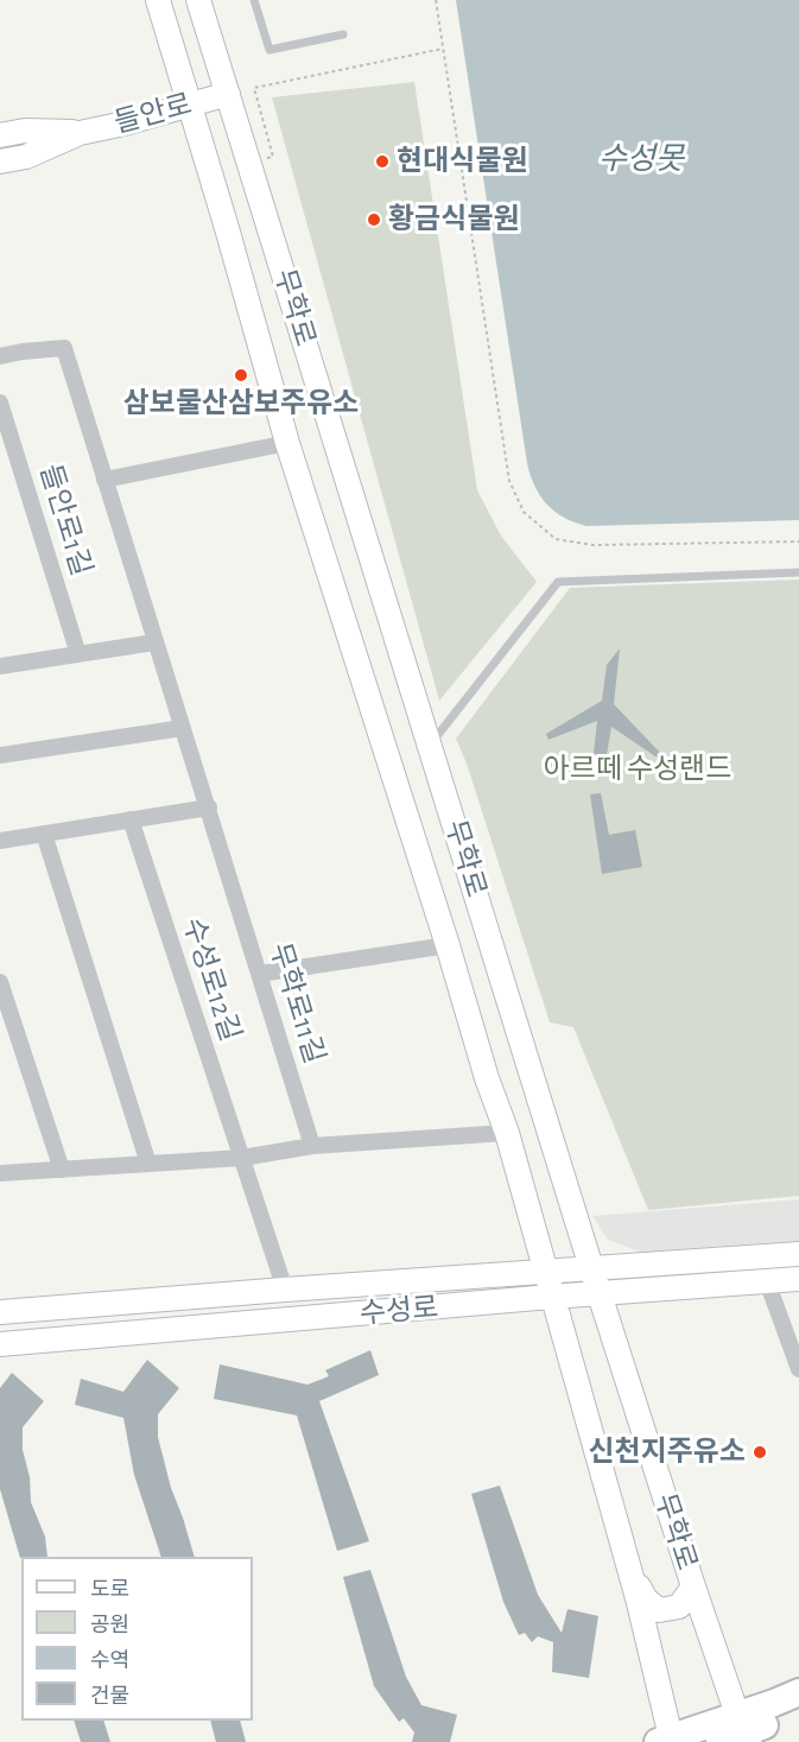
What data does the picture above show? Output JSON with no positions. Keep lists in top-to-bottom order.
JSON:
{
  "streets": {
    "main road": ["들안로", "무학로", "수성로"],
    "street": ["들안로1길", "수성로12길", "무학로11길"]
  },
  "crossings": [
    ["들안로", "무학로"],
    ["무학로", "수성로"],
    ["들안로1길", "무학로11길"],
    ["수성로12길", "수성로"]
  ],
  "water": ["수성못"],
  "parks": ["아르떼 수성랜드"],
  "places": [
    "현대식물원",
    "황금식물원",
    "삼보물산삼보주유소",
    "신천지주유소"
  ],
  "legend": [
    "도로",
    "공원",
    "수역",
    "건물"
  ]
}
